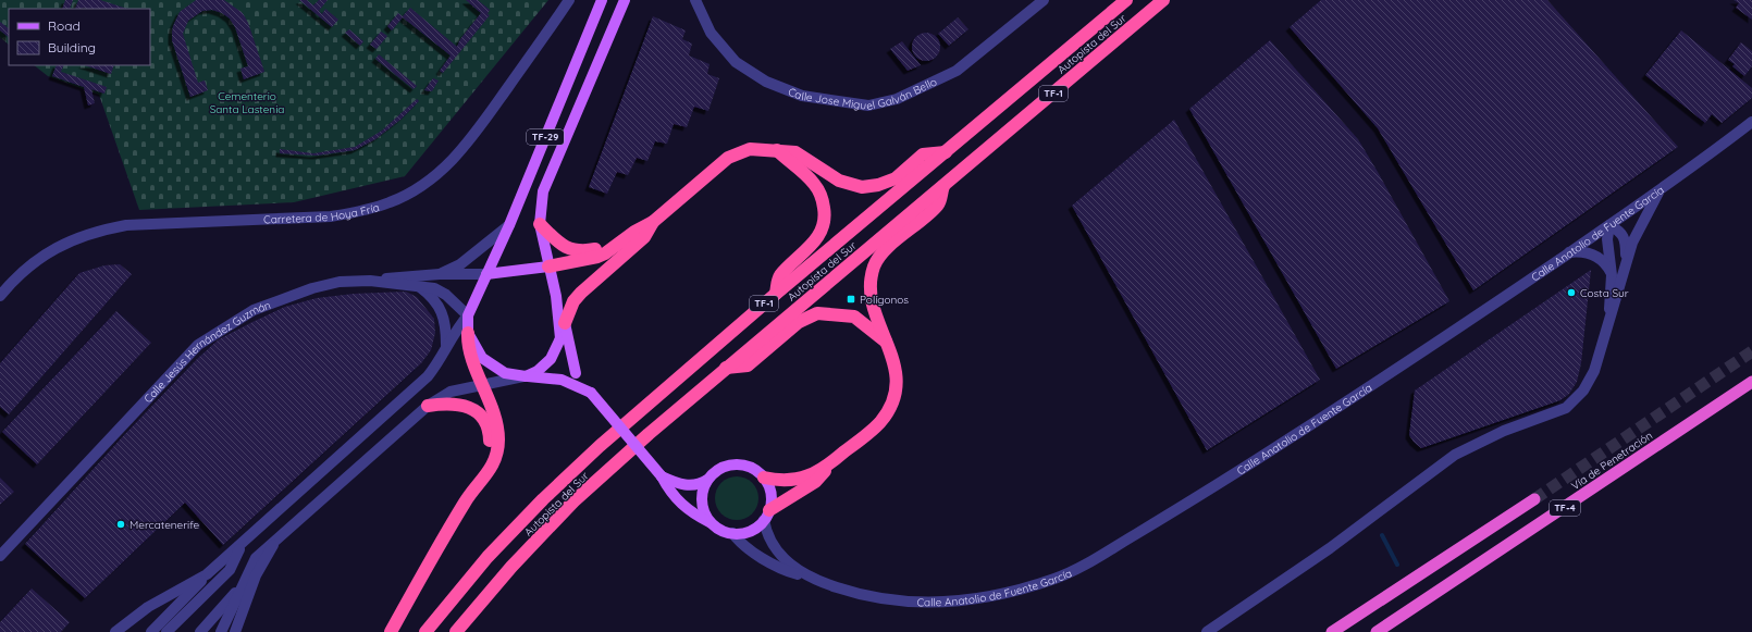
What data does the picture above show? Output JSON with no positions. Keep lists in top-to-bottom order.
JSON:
{
  "streets": {
    "highway": [
      "Autopista del Sur",
      "TF-1",
      "Vía de Penetración",
      "TF-4"
    ],
    "main road": ["TF-29"],
    "street": [
      "Calle Jose Miguel Galván Bello",
      "Carretera de Hoya Fría",
      "Calle Anatolio de Fuente García",
      "Calle Jesús Hernández Guzmán"
    ]
  },
  "crossings": [
    ["TF-29", "Calle Jesús Hernández Guzmán"]
  ],
  "parks": ["Cementerio Santa Lastenia"],
  "places": {
    "other": ["Costa Sur", "Mercatenerife"],
    "transit": ["Polígonos"]
  },
  "legend": ["Road", "Building"]
}
